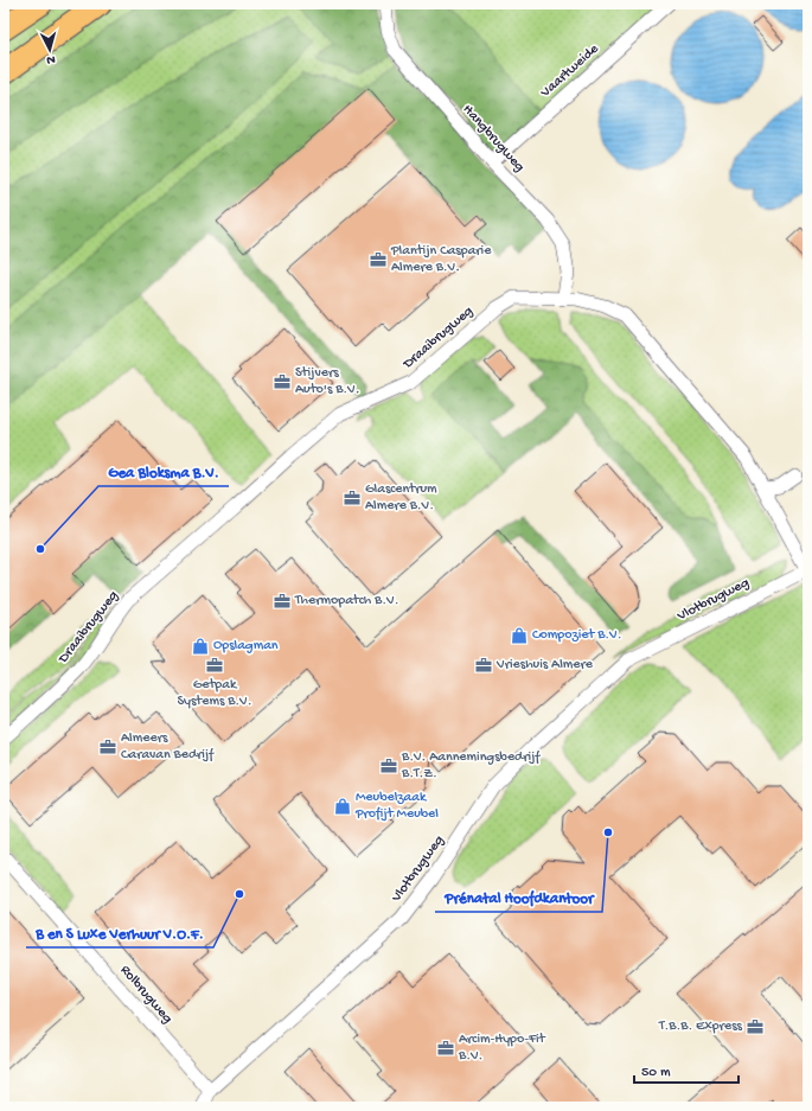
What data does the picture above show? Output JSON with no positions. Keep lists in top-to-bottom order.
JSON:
{
  "streets": {
    "street": [
      "Vaartweide",
      "Hangbrugweg",
      "Draaibrugweg",
      "Vlotbrugweg",
      "Rolbrugweg"
    ]
  },
  "crossings": [
    ["Vaartweide", "Hangbrugweg"],
    ["Hangbrugweg", "Draaibrugweg"],
    ["Draaibrugweg", "Vlotbrugweg"],
    ["Vlotbrugweg", "Rolbrugweg"]
  ],
  "places": {
    "office": [
      "Plantijn Casparie Almere B.V.",
      "Stijvers Auto's B.V.",
      "Glascentrum Almere B.V.",
      "Thermopatch B.V.",
      "Getpak Systems B.V.",
      "Vrieshuis Almere",
      "Almeers Caravan Bedrijf",
      "B.V. Aannemingsbedrijf B.T.Z.",
      "T.B.B. Express",
      "Arcim-Hypo-Fit B.V."
    ],
    "other": ["Gea Bloksma B.V.", "Prénatal Hoofdkantoor", "B en S Luxe Verhuur V.O.F."],
    "shop": ["Compoziet B.V.", "Opslagman", "Meubelzaak Profijt Meubel"]
  },
  "scale_bar": "50 m",
  "north": "bottom"
}
